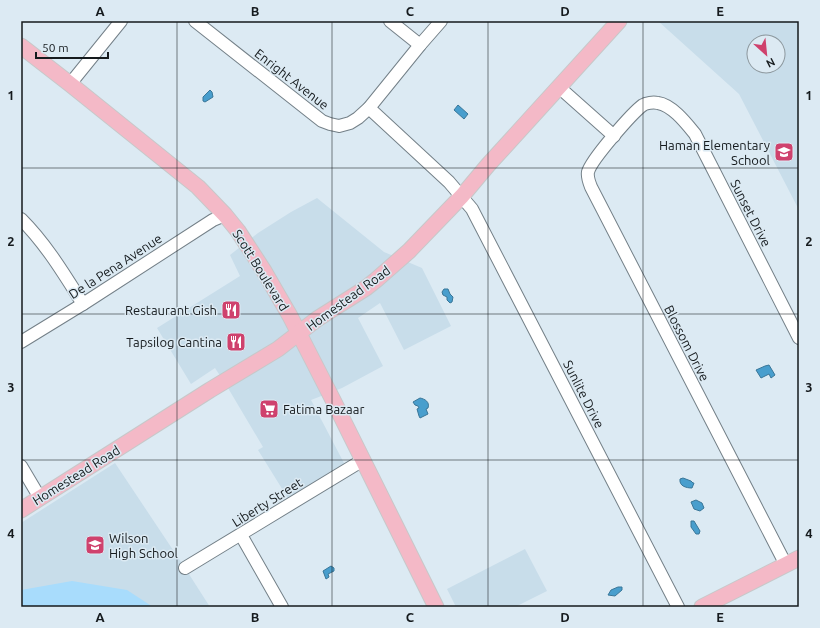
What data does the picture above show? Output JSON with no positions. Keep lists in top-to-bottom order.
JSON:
{
  "streets": {
    "main road": ["Scott Boulevard", "Homestead Road"],
    "street": [
      "Enright Avenue",
      "Sunset Drive",
      "De la Pena Avenue",
      "Blossom Drive",
      "Sunlite Drive",
      "Liberty Street"
    ]
  },
  "crossings": [
    ["Sunset Drive", "Blossom Drive"],
    ["De la Pena Avenue", "Scott Boulevard"],
    ["Scott Boulevard", "Homestead Road"],
    ["Scott Boulevard", "Liberty Street"],
    ["Homestead Road", "Sunlite Drive"]
  ],
  "places": {
    "school or university": ["Haman Elementary School", "Wilson High School"],
    "restaurant": ["Restaurant Gish", "Tapsilog Cantina"],
    "supermarket": ["Fatima Bazaar"]
  },
  "scale_bar": "50 m",
  "north": "bottom right",
  "grid": {
    "columns": [
      "A",
      "B",
      "C",
      "D",
      "E"
    ],
    "rows": [
      "1",
      "2",
      "3",
      "4"
    ]
  }
}
